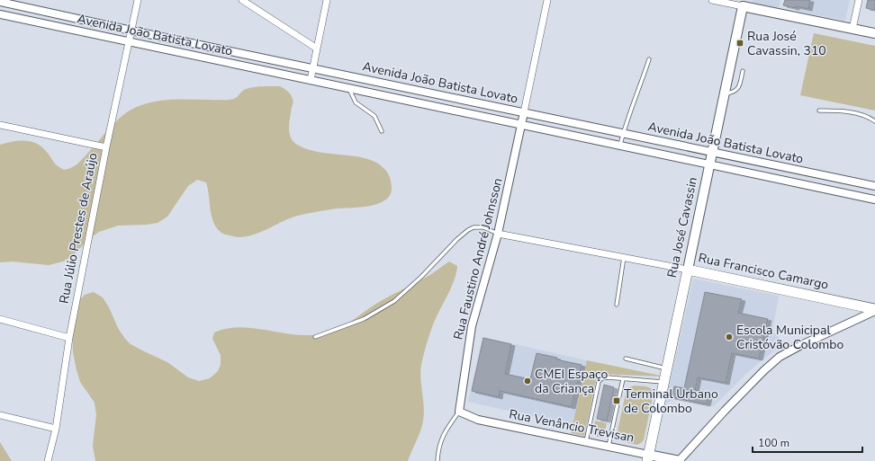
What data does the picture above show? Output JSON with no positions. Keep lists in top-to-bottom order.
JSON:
{
  "streets": {
    "main road": ["Rua José Cavassin", "Rua Francisco Camargo", "Rua Venâncio Trevisan"],
    "street": ["Avenida João Batista Lovato", "Rua Júlio Prestes de Araújo", "Rua Faustino André Johnsson"]
  },
  "crossings": [
    ["Avenida João Batista Lovato", "Rua José Cavassin"],
    ["Avenida João Batista Lovato", "Rua Júlio Prestes de Araújo"],
    ["Avenida João Batista Lovato", "Rua Faustino André Johnsson"],
    ["Rua José Cavassin", "Rua Francisco Camargo"],
    ["Rua José Cavassin", "Rua Venâncio Trevisan"],
    ["Rua Faustino André Johnsson", "Rua Francisco Camargo"],
    ["Rua Faustino André Johnsson", "Rua Venâncio Trevisan"]
  ],
  "places": {
    "transit": ["Rua José Cavassin, 310", "Terminal Urbano de Colombo"],
    "other": ["Escola Municipal Cristóvão Colombo", "CMEI Espaço da Criança"]
  },
  "scale_bar": "100 m"
}
